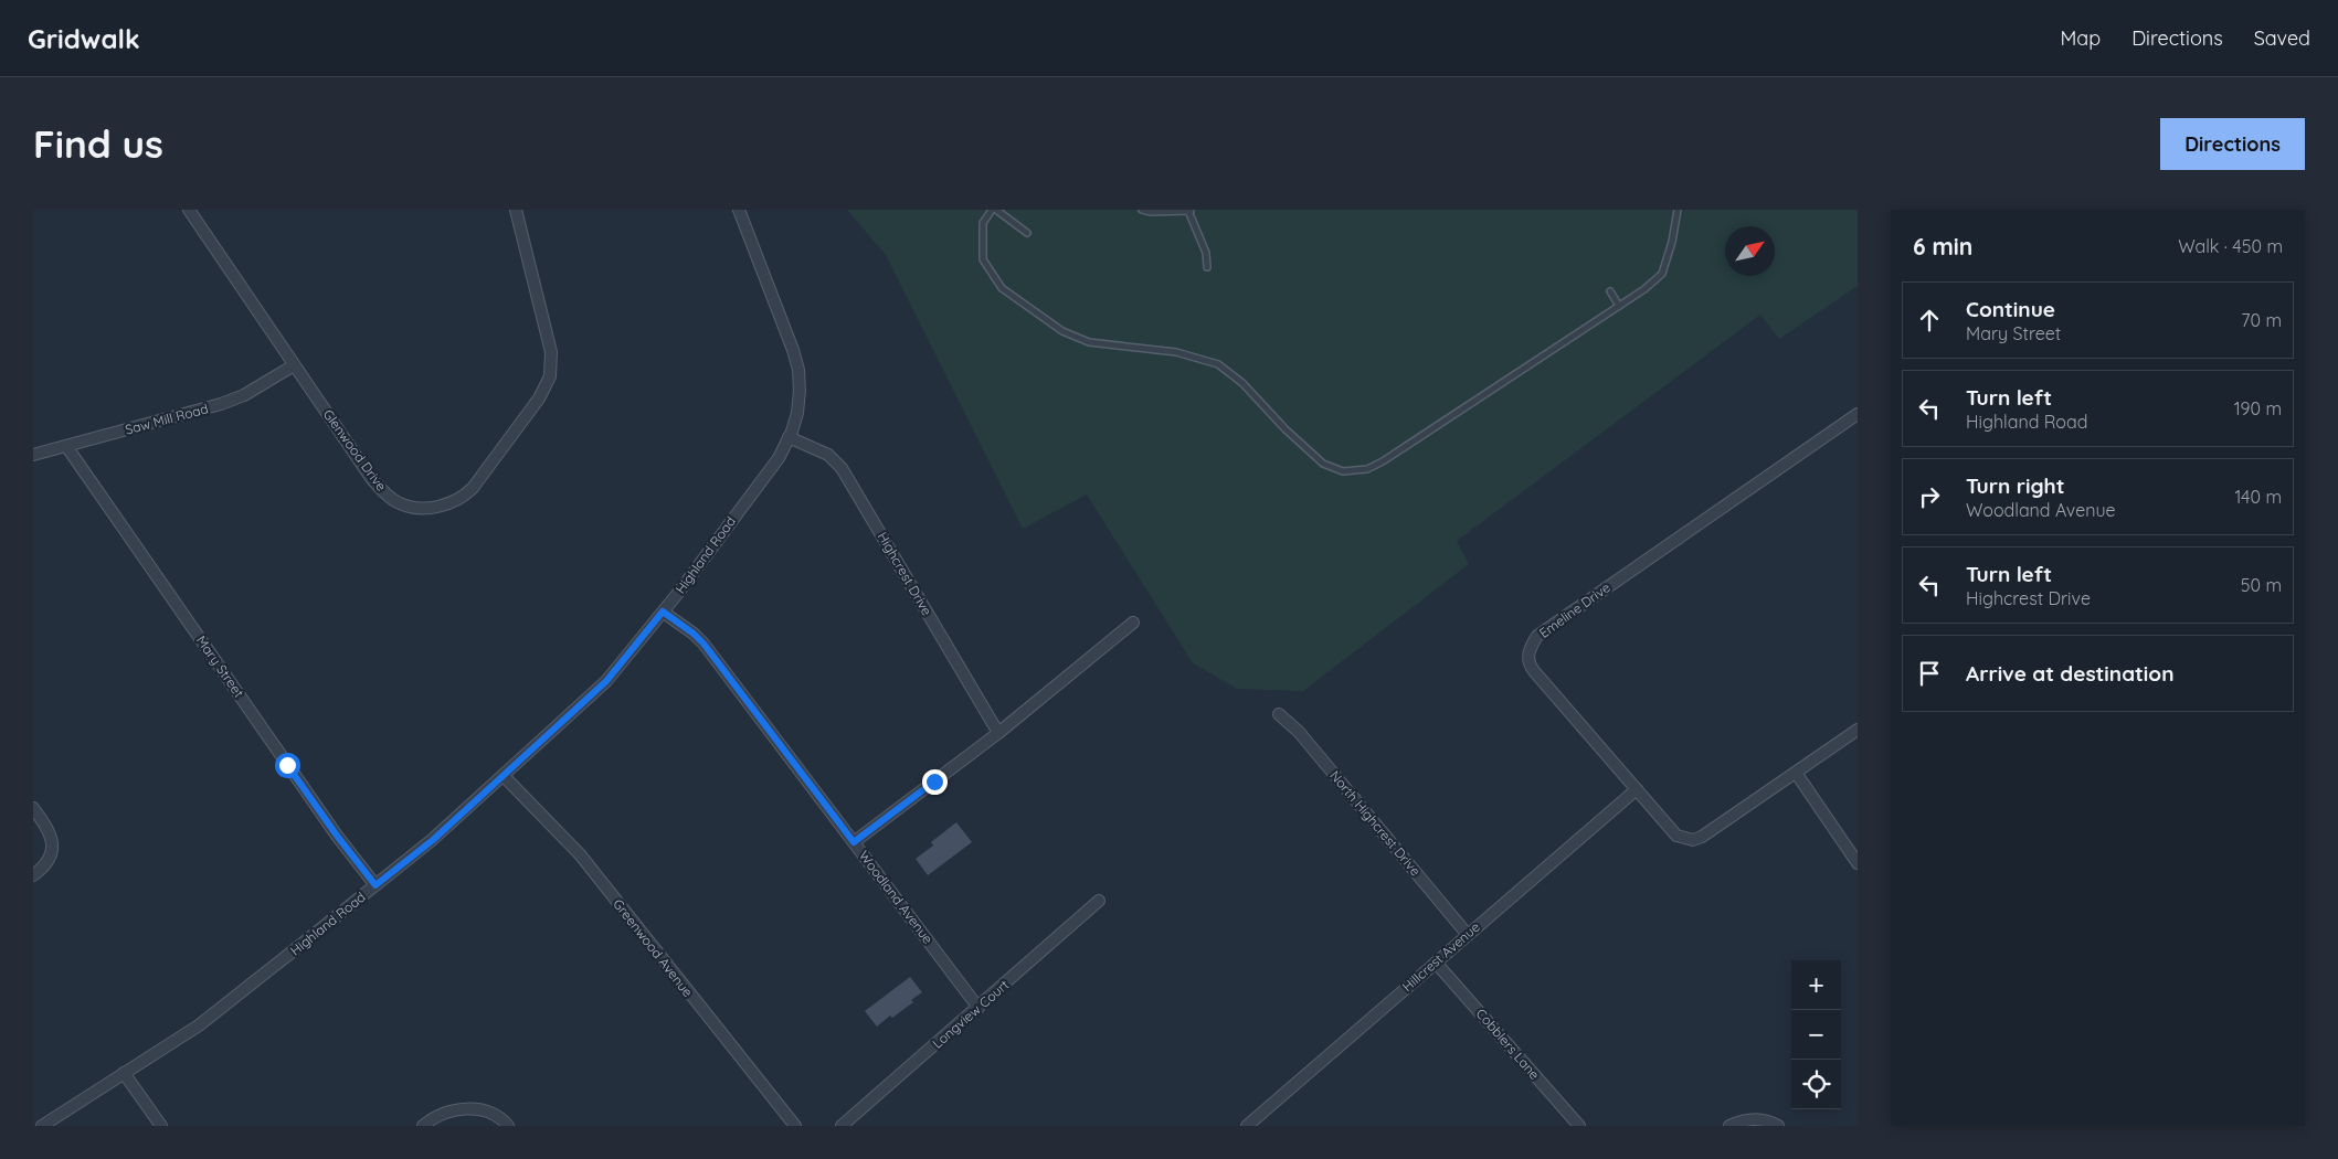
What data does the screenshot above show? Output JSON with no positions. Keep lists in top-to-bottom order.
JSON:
{
  "streets": {
    "street": [
      "Saw Mill Road",
      "Glenwood Drive",
      "Highland Road",
      "Highcrest Drive",
      "Emeline Drive",
      "Mary Street",
      "North Highcrest Drive",
      "Woodland Avenue",
      "Greenwood Avenue",
      "Hillcrest Avenue",
      "Longview Court",
      "Cobblers Lane"
    ]
  },
  "crossings": [
    ["Saw Mill Road", "Glenwood Drive"],
    ["Saw Mill Road", "Mary Street"],
    ["Highland Road", "Highcrest Drive"],
    ["Highland Road", "Mary Street"],
    ["Highland Road", "Woodland Avenue"],
    ["Highland Road", "Greenwood Avenue"],
    ["Emeline Drive", "Hillcrest Avenue"],
    ["North Highcrest Drive", "Hillcrest Avenue"],
    ["Woodland Avenue", "Longview Court"],
    ["Hillcrest Avenue", "Cobblers Lane"]
  ],
  "north": "top right",
  "page": {
    "header": "Gridwalk",
    "nav": ["Map", "Directions", "Saved"],
    "buttons": "Directions",
    "title": "Find us",
    "heading": ["6 min", "Walk · 450 m"],
    "list": [
      ["Continue", "Mary Street", "70 m"],
      ["Turn left", "Highland Road", "190 m"],
      ["Turn right", "Woodland Avenue", "140 m"],
      ["Turn left", "Highcrest Drive", "50 m"],
      "Arrive at destination"
    ],
    "map_buttons": ["+", "−"]
  }
}
